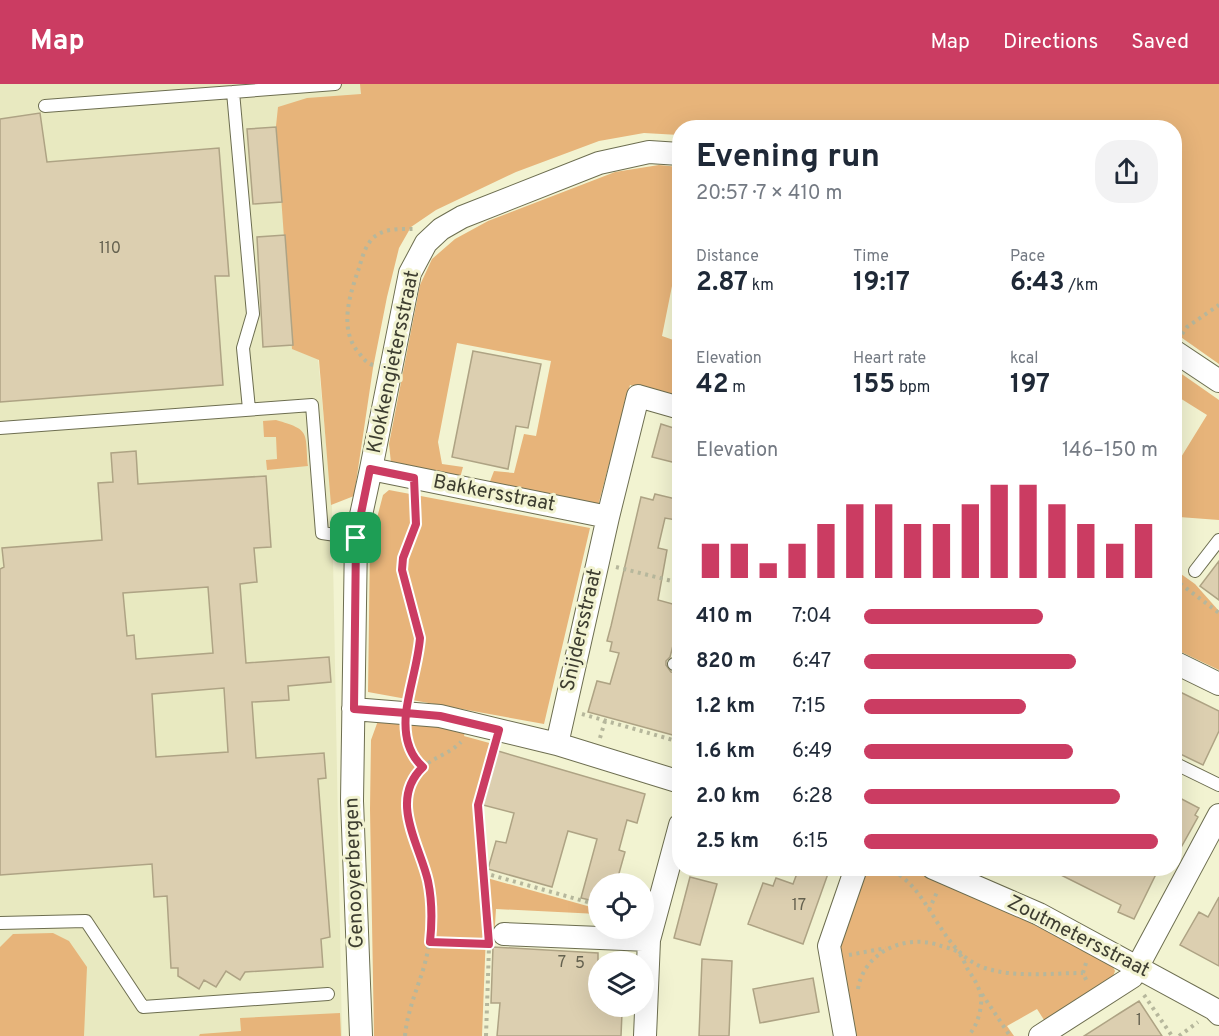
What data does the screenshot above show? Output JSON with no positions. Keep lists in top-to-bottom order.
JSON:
{
  "streets": {
    "street": [
      "Klokkengietersstraat",
      "Bakkersstraat",
      "Snijdersstraat",
      "Genooyerbergen",
      "Zoutmetersstraat"
    ]
  },
  "crossings": [
    ["Klokkengietersstraat", "Bakkersstraat"],
    ["Bakkersstraat", "Snijdersstraat"]
  ],
  "house_numbers": [
    "110",
    "17",
    "7",
    "5",
    "1"
  ],
  "page": {
    "header": "Map",
    "nav": ["Map", "Directions", "Saved"],
    "heading": ["Evening run", "20:57 · 7 × 410 m"],
    "stats": [
      ["Distance", "2.87 km"],
      ["Time", "19:17"],
      ["Pace", "6:43 /km"],
      ["Elevation", "42 m"],
      ["Heart rate", "155 bpm"],
      ["kcal", "197"]
    ],
    "chart": ["Elevation", "146–150 m"],
    "list": [
      {
        "name": "410 m",
        "note": "7:04"
      },
      {
        "name": "820 m",
        "note": "6:47"
      },
      {
        "name": "1.2 km",
        "note": "7:15"
      },
      {
        "name": "1.6 km",
        "note": "6:49"
      },
      {
        "name": "2.0 km",
        "note": "6:28"
      },
      {
        "name": "2.5 km",
        "note": "6:15"
      }
    ]
  }
}
